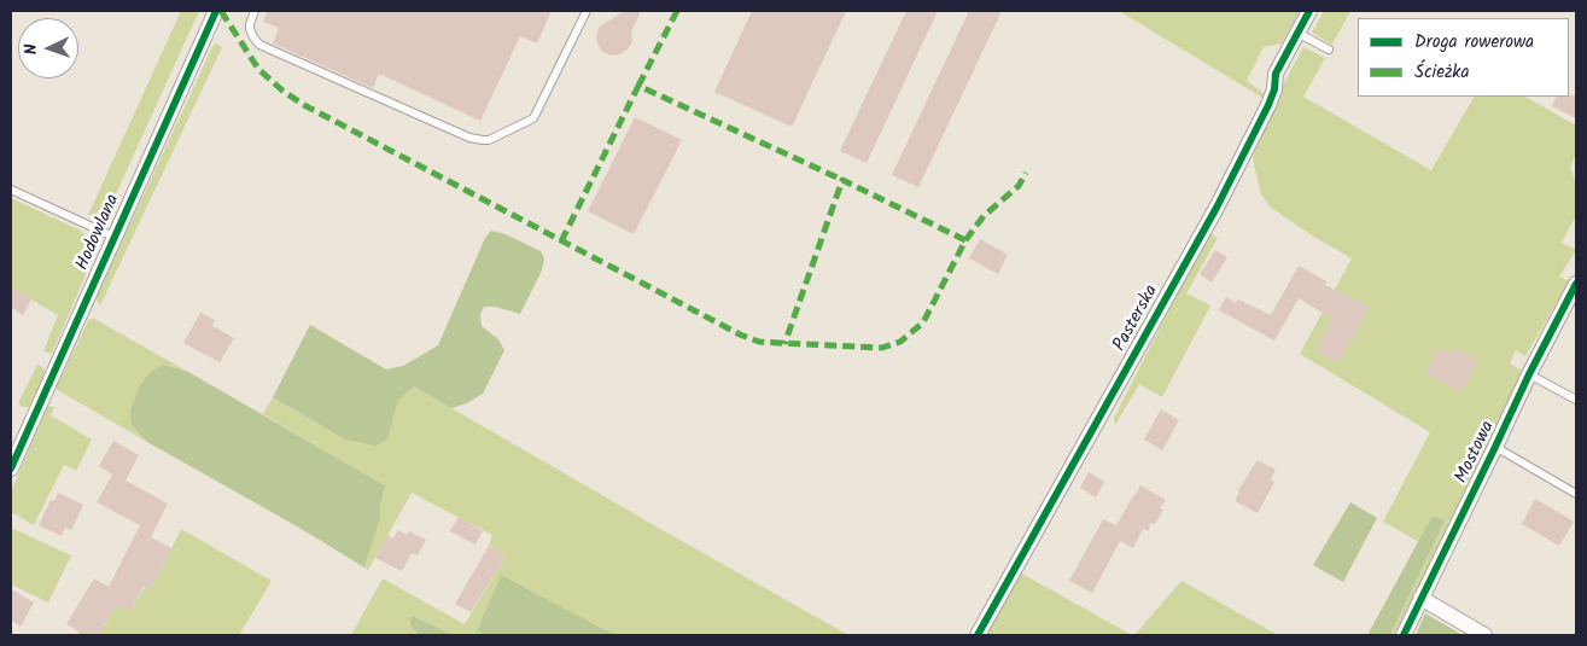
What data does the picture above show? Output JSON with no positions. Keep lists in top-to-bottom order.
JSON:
{
  "streets": {
    "street": ["Hodowlana", "Pasterska", "Mostowa"]
  },
  "legend": ["Droga rowerowa", "Ścieżka"],
  "north": "left"
}
